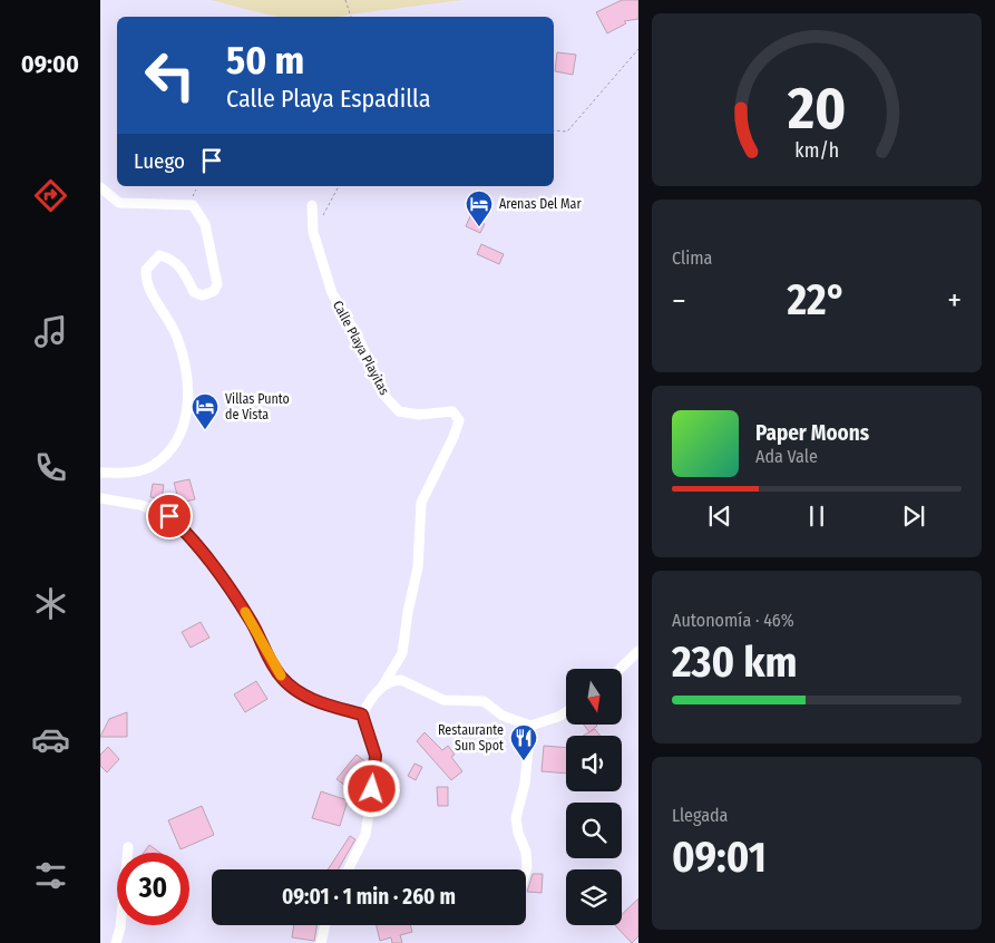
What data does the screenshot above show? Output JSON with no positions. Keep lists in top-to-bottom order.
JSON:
{
  "streets": {
    "street": ["Calle Playa Playitas"]
  },
  "places": {
    "hotel": ["Arenas Del Mar", "Villas Punto de Vista"],
    "restaurant": ["Restaurante Sun Spot"]
  },
  "north": "bottom",
  "page": {
    "tabs": "09:00",
    "turn": ["50 m", "Calle Playa Espadilla"],
    "then": "Luego",
    "tile": [
      "Clima",
      ["Autonomía · 46%", "230 km"],
      ["Llegada", "09:01"]
    ],
    "heat": ["−", "22°", "+"],
    "song": ["Paper Moons", "Ada Vale"],
    "limit": "30",
    "trip": "09:01 · 1 min · 260 m",
    "gauge": ["20", "km/h"]
  }
}
